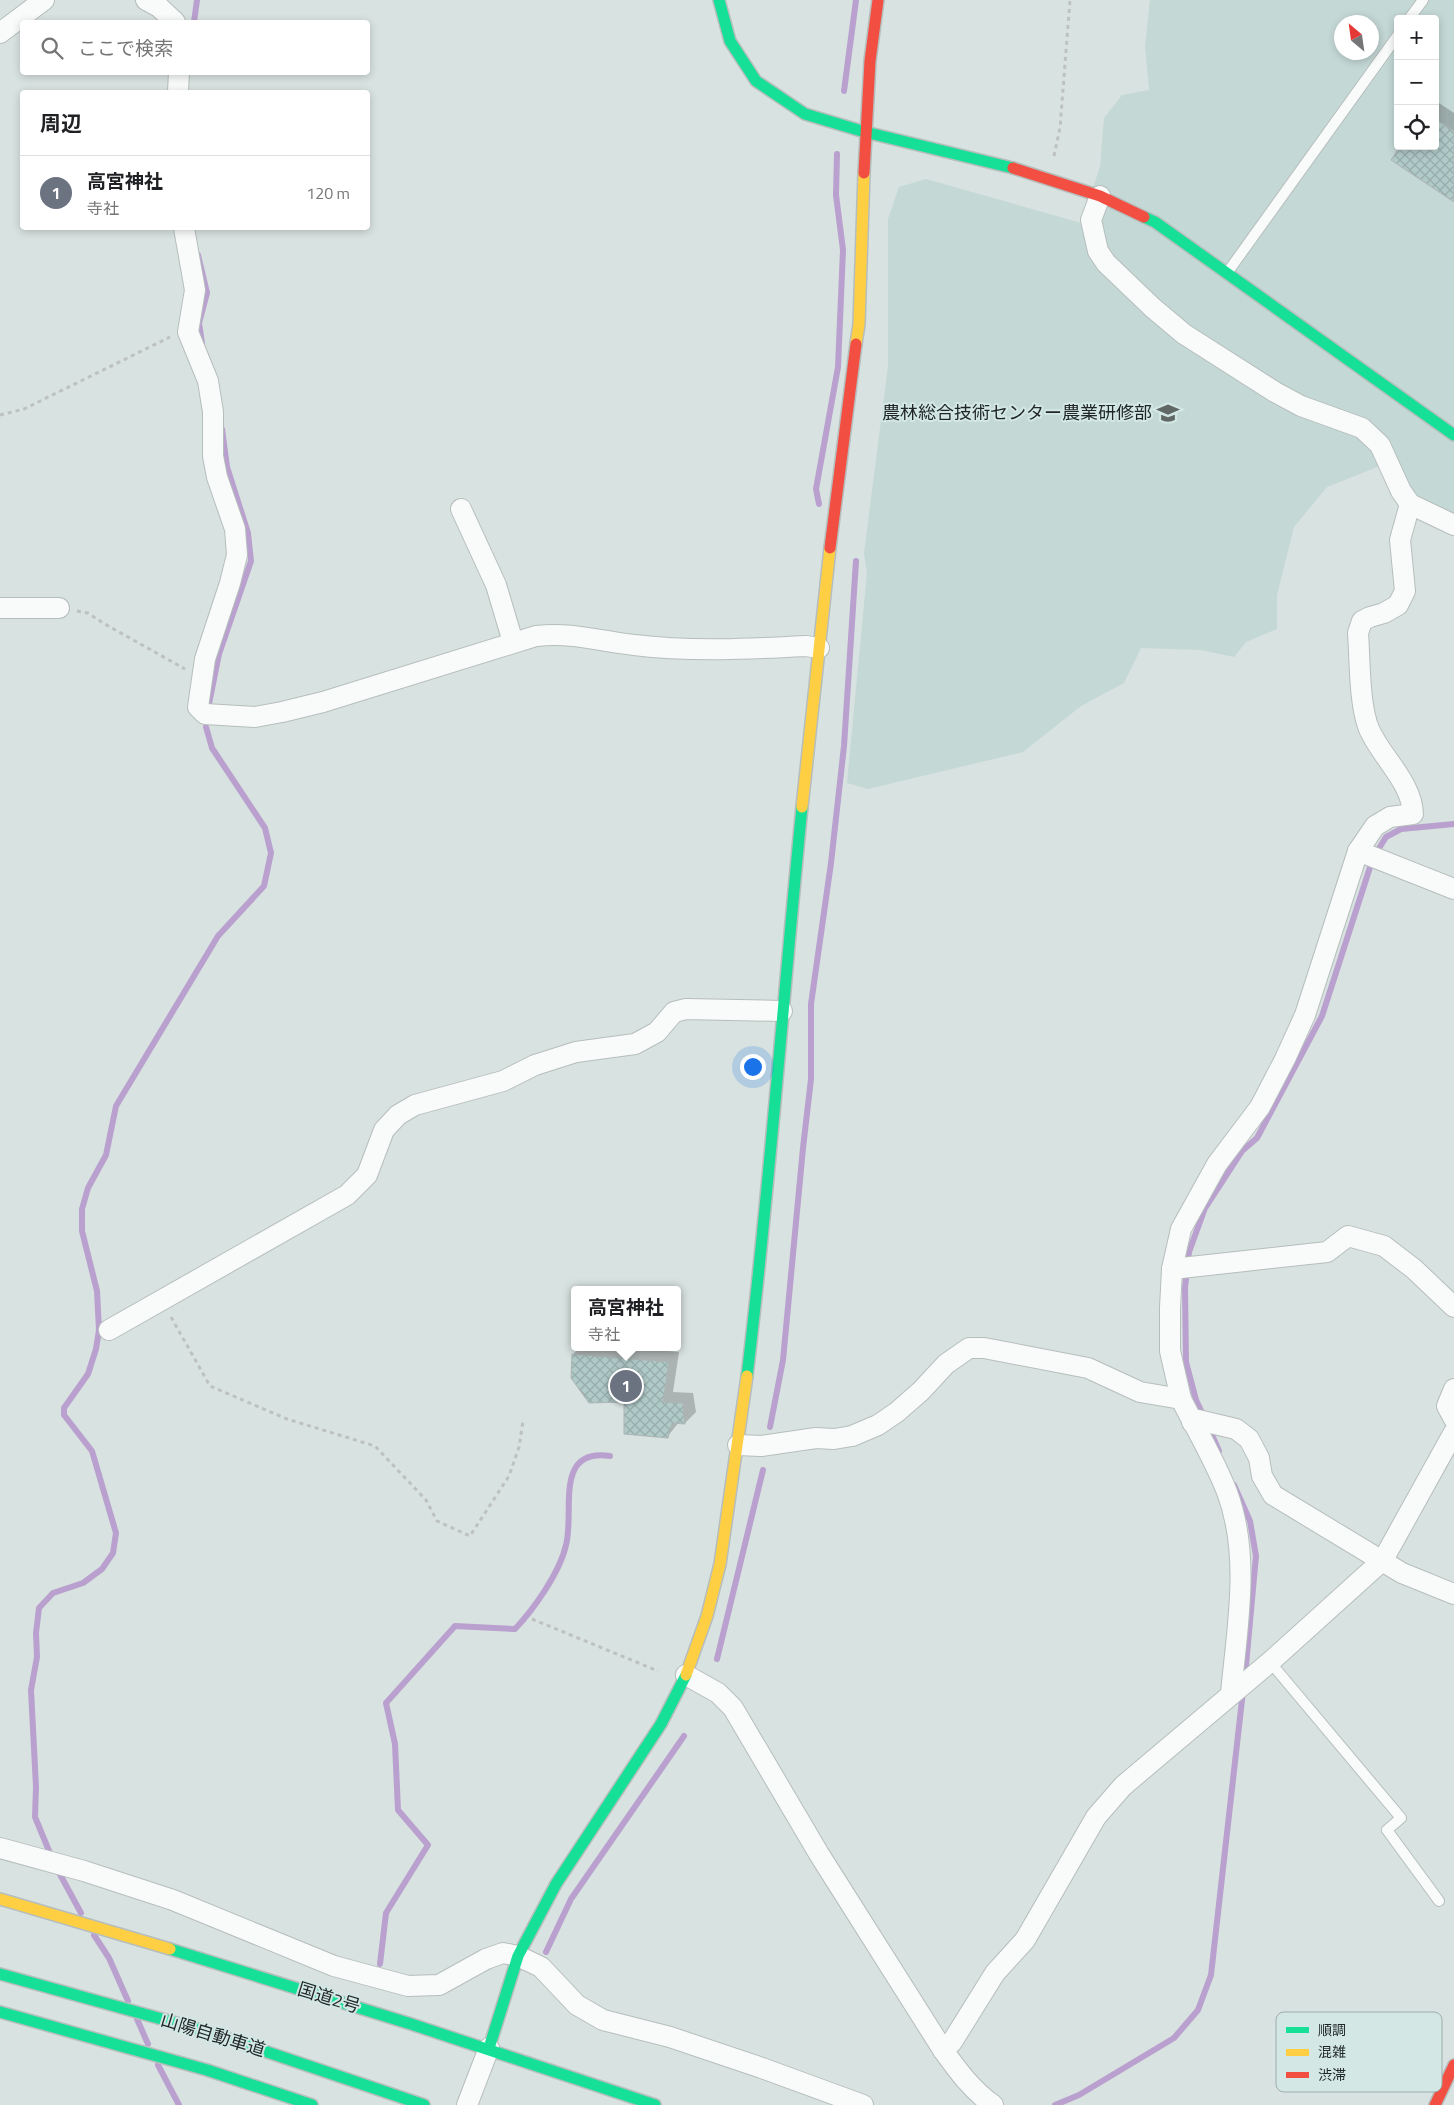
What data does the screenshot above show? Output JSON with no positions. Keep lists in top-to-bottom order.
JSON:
{
  "streets": {
    "main road": ["国道2号", "山陽自動車道"]
  },
  "places": {
    "school or university": ["農林総合技術センター農業研修部"]
  },
  "legend": ["順調", "混雑", "渋滞"],
  "north": "top left",
  "page": {
    "map_buttons": ["+", "−"],
    "search": "ここで検索",
    "heading": "周辺",
    "list": [
      {
        "mark": "1",
        "name": "高宮神社",
        "note": "寺社",
        "value": "120 m"
      }
    ],
    "popup": ["高宮神社", "寺社"],
    "pins": "1"
  }
}
